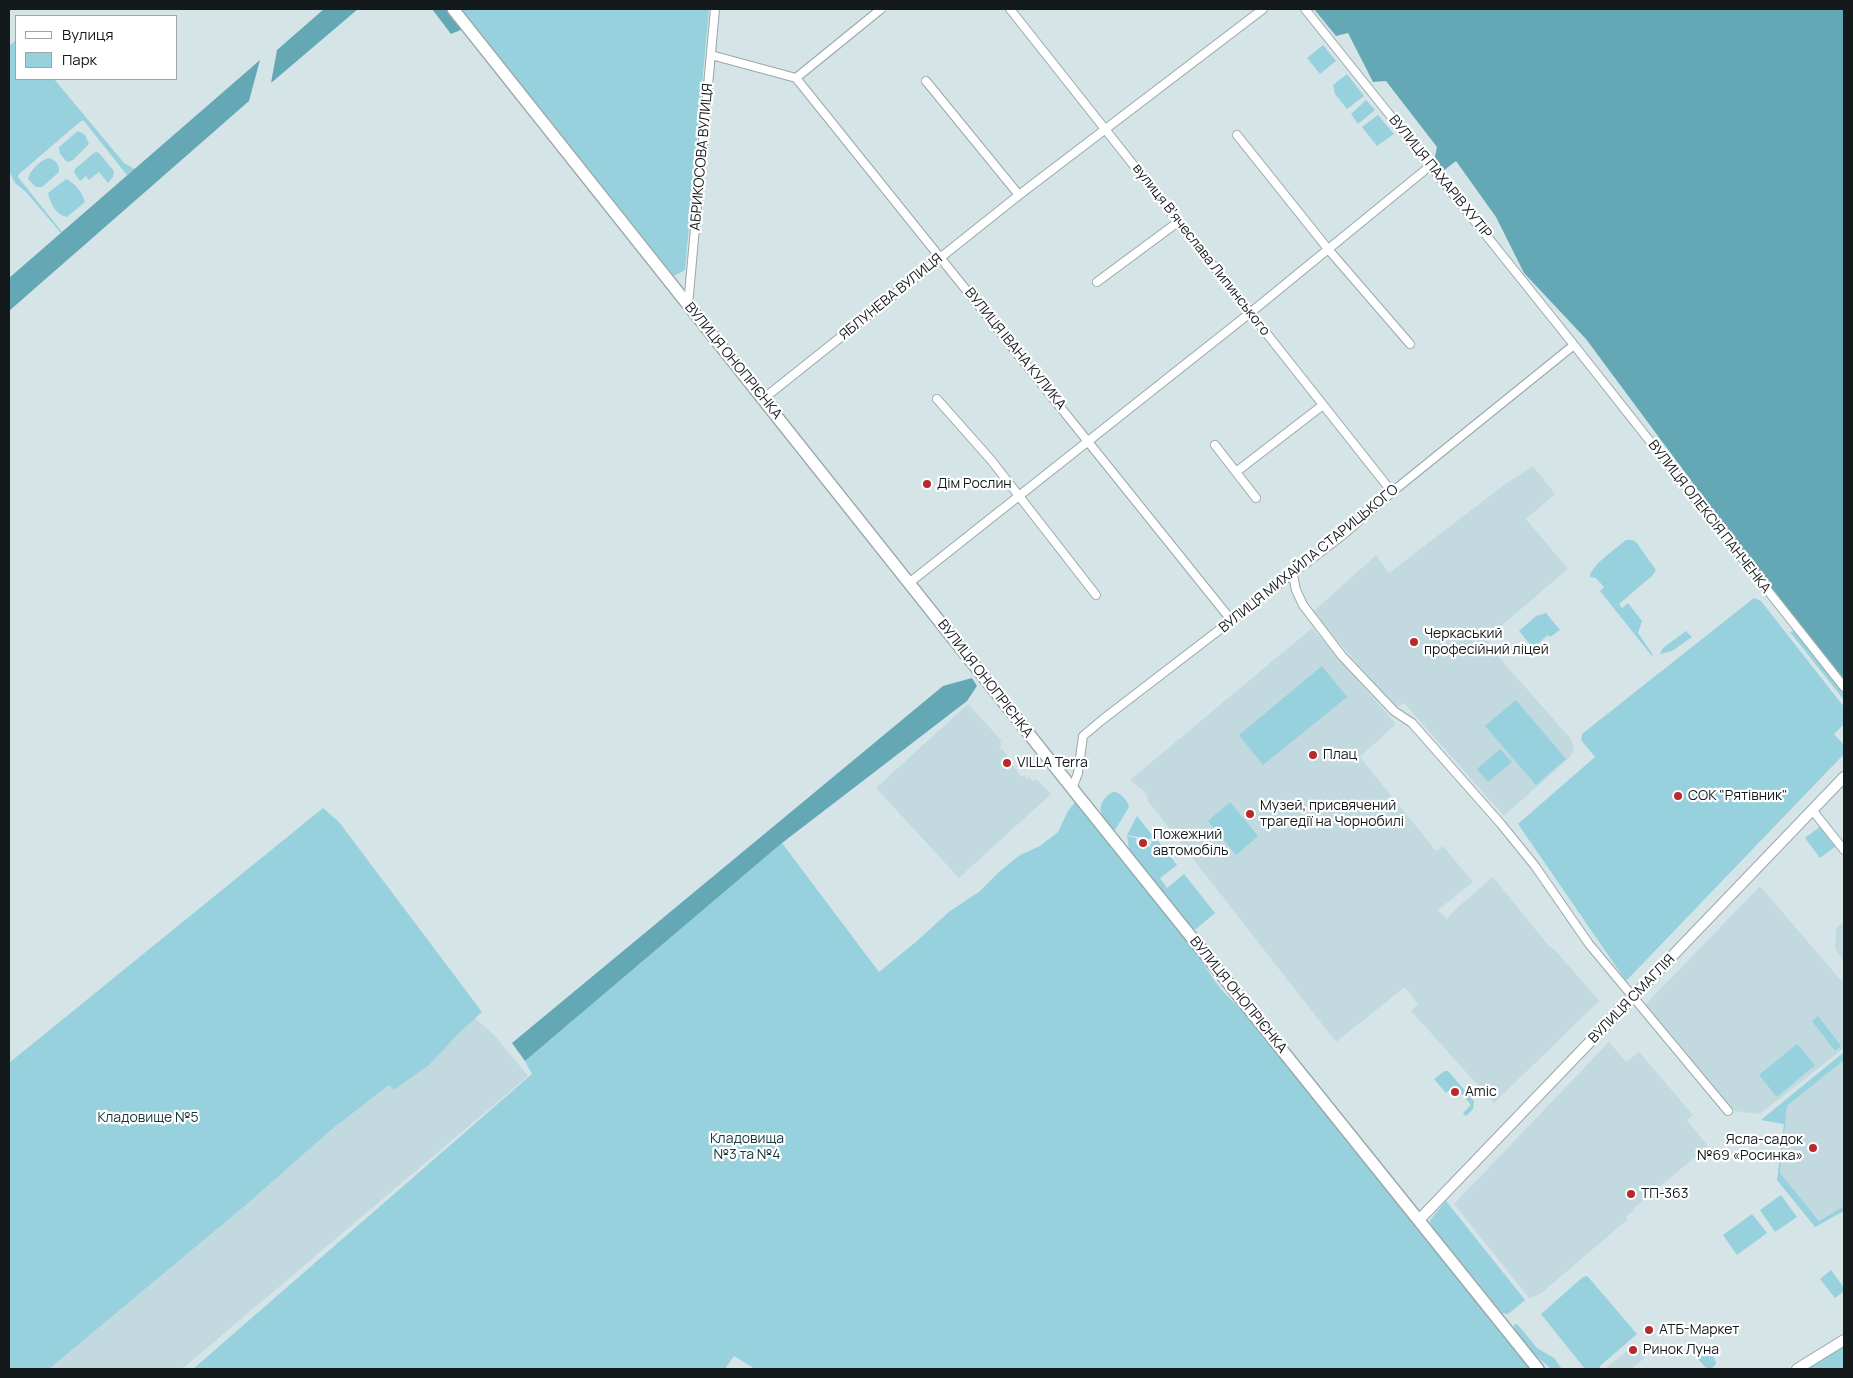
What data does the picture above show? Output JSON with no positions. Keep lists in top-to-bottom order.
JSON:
{
  "streets": {
    "main road": ["ВУЛИЦЯ ОНОПРІЄНКА"],
    "street": [
      "АБРИКОСОВА ВУЛИЦЯ",
      "ВУЛИЦЯ ПАХАРІВ ХУТІР",
      "вулиця Вʼячеслава Липинського",
      "ЯБЛУНЕВА ВУЛИЦЯ",
      "ВУЛИЦЯ ІВАНА КУЛИКА",
      "ВУЛИЦЯ ОЛЕКСІЯ ПАНЧЕНКА",
      "ВУЛИЦЯ МИХАЙЛА СТАРИЦЬКОГО",
      "ВУЛИЦЯ СМАГЛІЯ"
    ]
  },
  "crossings": [
    ["АБРИКОСОВА ВУЛИЦЯ", "ВУЛИЦЯ ОНОПРІЄНКА"],
    ["ВУЛИЦЯ ПАХАРІВ ХУТІР", "ВУЛИЦЯ ОЛЕКСІЯ ПАНЧЕНКА"],
    ["ВУЛИЦЯ ПАХАРІВ ХУТІР", "ВУЛИЦЯ МИХАЙЛА СТАРИЦЬКОГО"],
    ["вулиця Вʼячеслава Липинського", "ЯБЛУНЕВА ВУЛИЦЯ"],
    ["вулиця Вʼячеслава Липинського", "ВУЛИЦЯ МИХАЙЛА СТАРИЦЬКОГО"],
    ["ЯБЛУНЕВА ВУЛИЦЯ", "ВУЛИЦЯ ІВАНА КУЛИКА"],
    ["ЯБЛУНЕВА ВУЛИЦЯ", "ВУЛИЦЯ ОНОПРІЄНКА"],
    ["ВУЛИЦЯ ІВАНА КУЛИКА", "ВУЛИЦЯ МИХАЙЛА СТАРИЦЬКОГО"],
    ["ВУЛИЦЯ ОНОПРІЄНКА", "ВУЛИЦЯ МИХАЙЛА СТАРИЦЬКОГО"],
    ["ВУЛИЦЯ ОНОПРІЄНКА", "ВУЛИЦЯ СМАГЛІЯ"],
    ["ВУЛИЦЯ ОЛЕКСІЯ ПАНЧЕНКА", "ВУЛИЦЯ МИХАЙЛА СТАРИЦЬКОГО"]
  ],
  "parks": ["Кладовище №5", "Кладовища №3 та №4"],
  "places": [
    "Дім Рослин",
    "Черкаський професійний ліцей",
    "Плац",
    "VILLA Terra",
    "СОК \"Рятівник\"",
    "Музей, присвячений трагедії на Чорнобилі",
    "Пожежний автомобіль",
    "Amic",
    "Ясла-садок №69 «Росинка»",
    "ТП-363",
    "АТБ-Маркет",
    "Ринок Луна"
  ],
  "legend": ["Вулиця", "Парк"]
}
